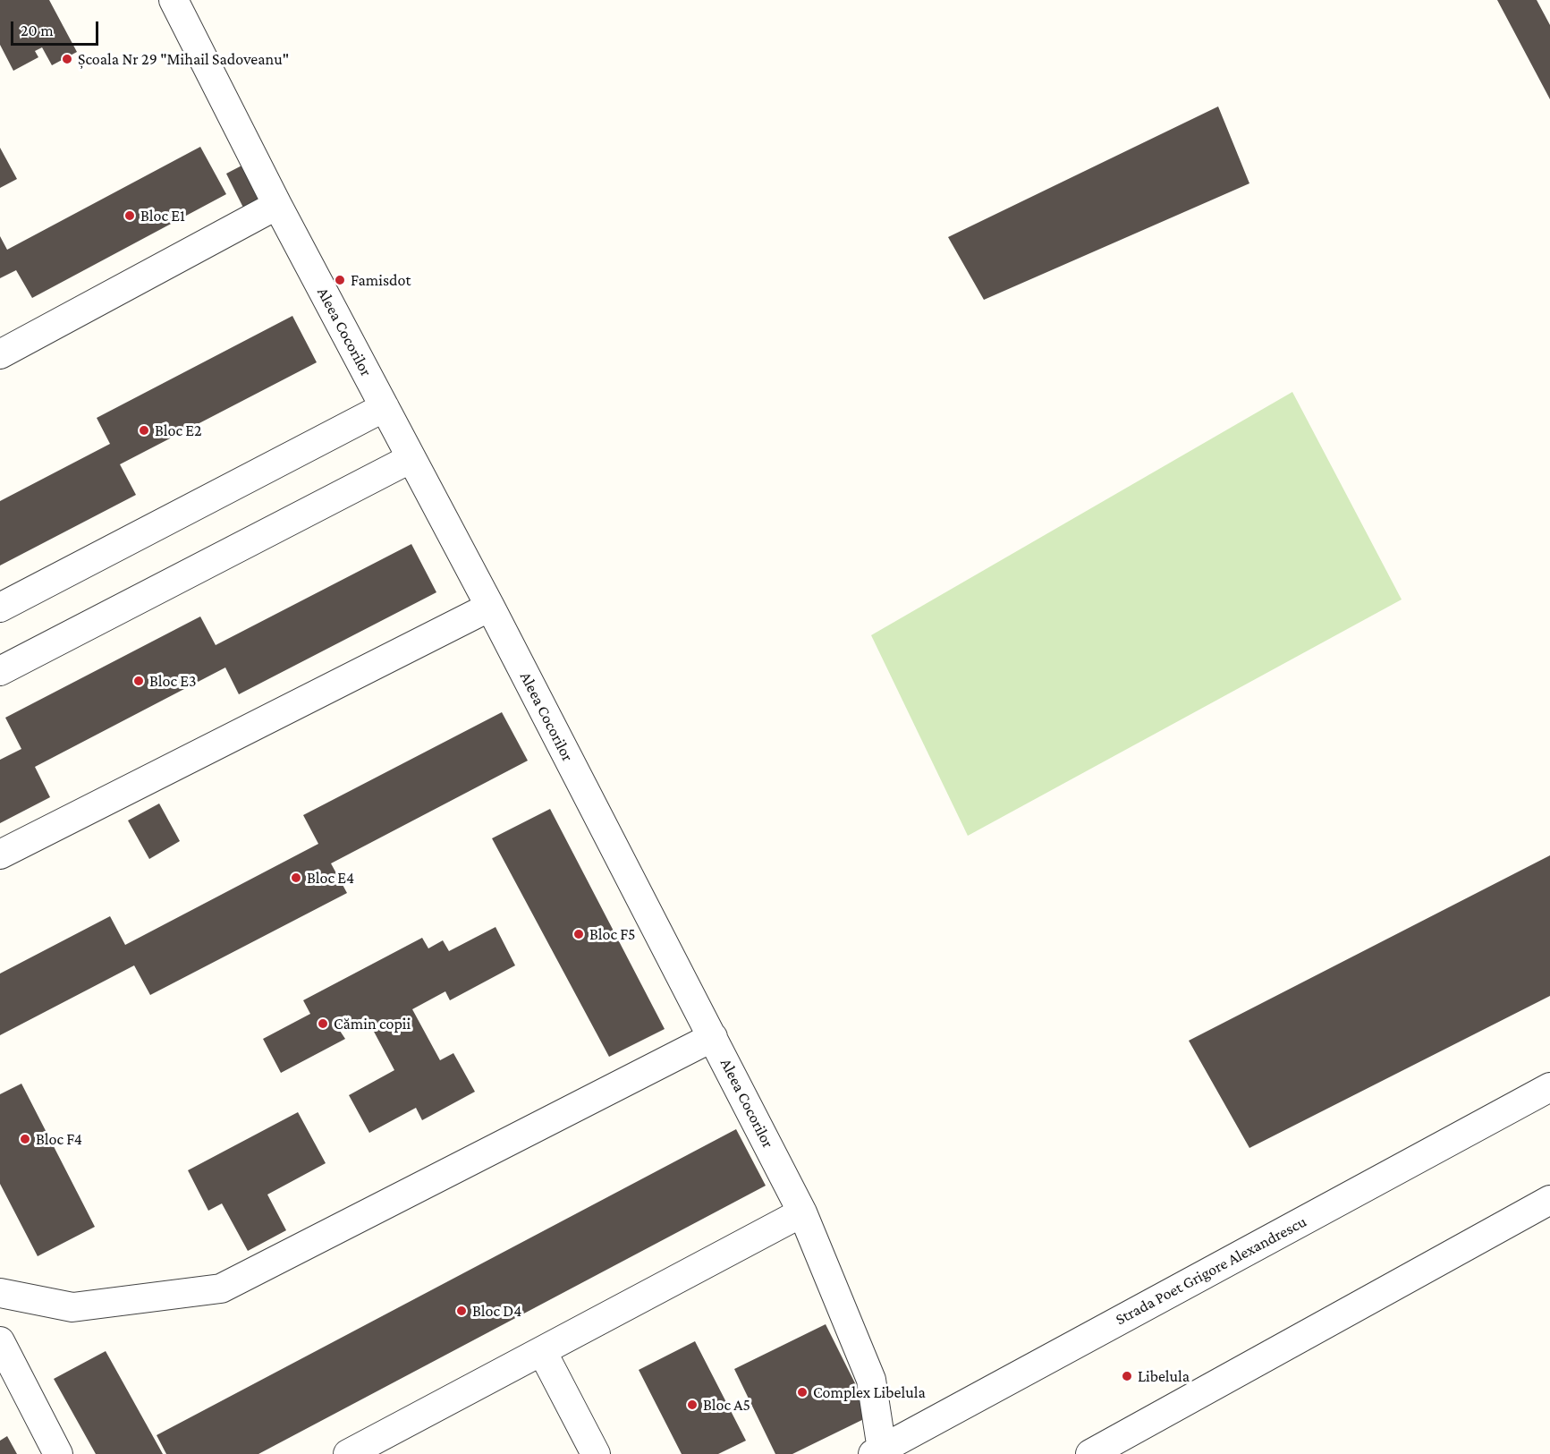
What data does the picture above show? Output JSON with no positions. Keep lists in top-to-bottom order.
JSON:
{
  "streets": {
    "street": ["Aleea Cocorilor", "Strada Poet Grigore Alexandrescu"]
  },
  "crossings": [
    ["Aleea Cocorilor", "Strada Poet Grigore Alexandrescu"]
  ],
  "places": [
    "Școala Nr 29 \"Mihail Sadoveanu\"",
    "Bloc E1",
    "Famisdot",
    "Bloc E2",
    "Bloc E3",
    "Bloc E4",
    "Bloc F5",
    "Cămin copii",
    "Bloc F4",
    "Bloc D4",
    "Libelula",
    "Complex Libelula",
    "Bloc A5"
  ],
  "scale_bar": "20 m"
}
